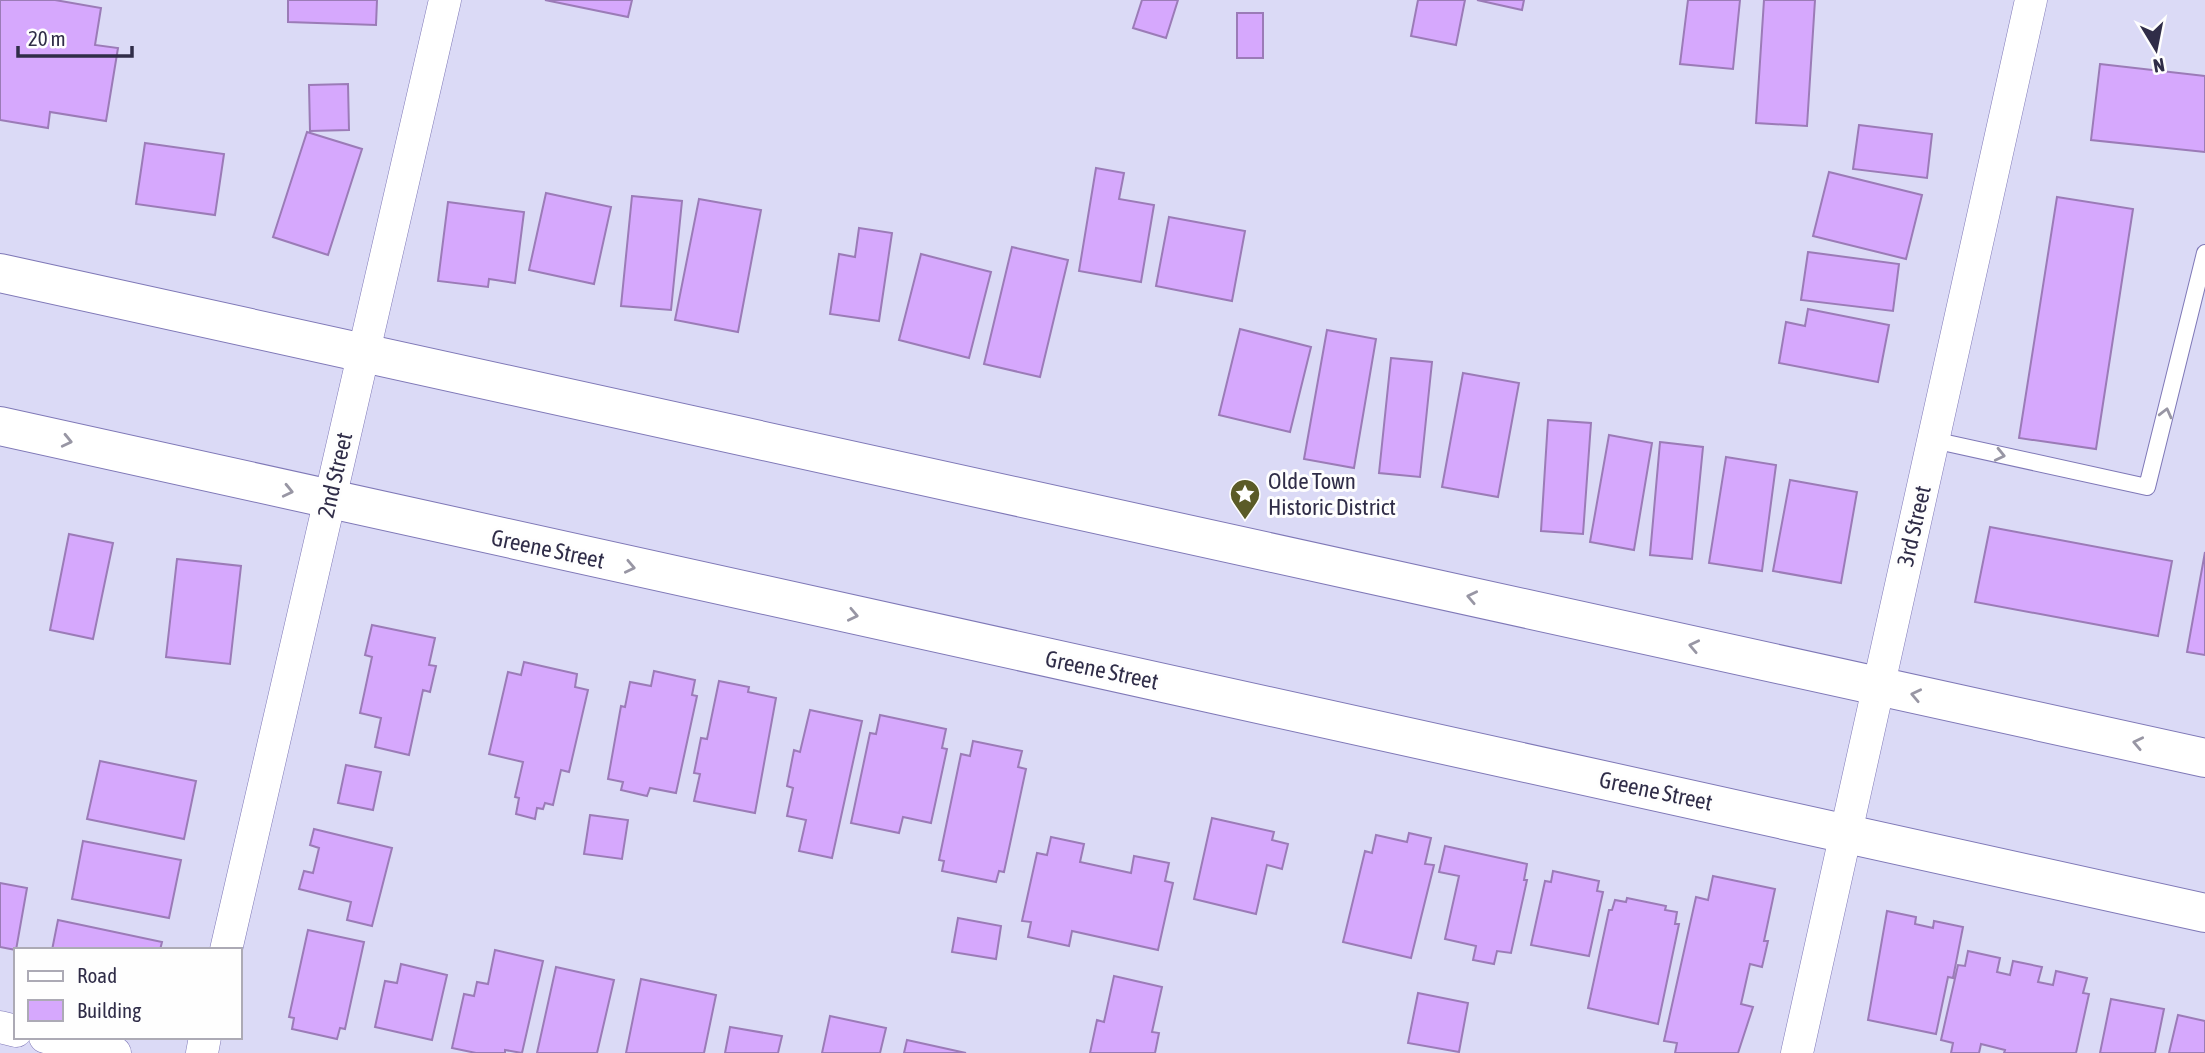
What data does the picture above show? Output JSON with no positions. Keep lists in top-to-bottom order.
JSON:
{
  "streets": {
    "main road": ["Greene Street"],
    "street": ["2nd Street", "3rd Street"]
  },
  "crossings": [
    ["2nd Street", "Greene Street"],
    ["3rd Street", "Greene Street"]
  ],
  "places": {
    "place": ["Olde Town Historic District"]
  },
  "legend": ["Road", "Building"],
  "scale_bar": "20 m",
  "north": "bottom"
}
